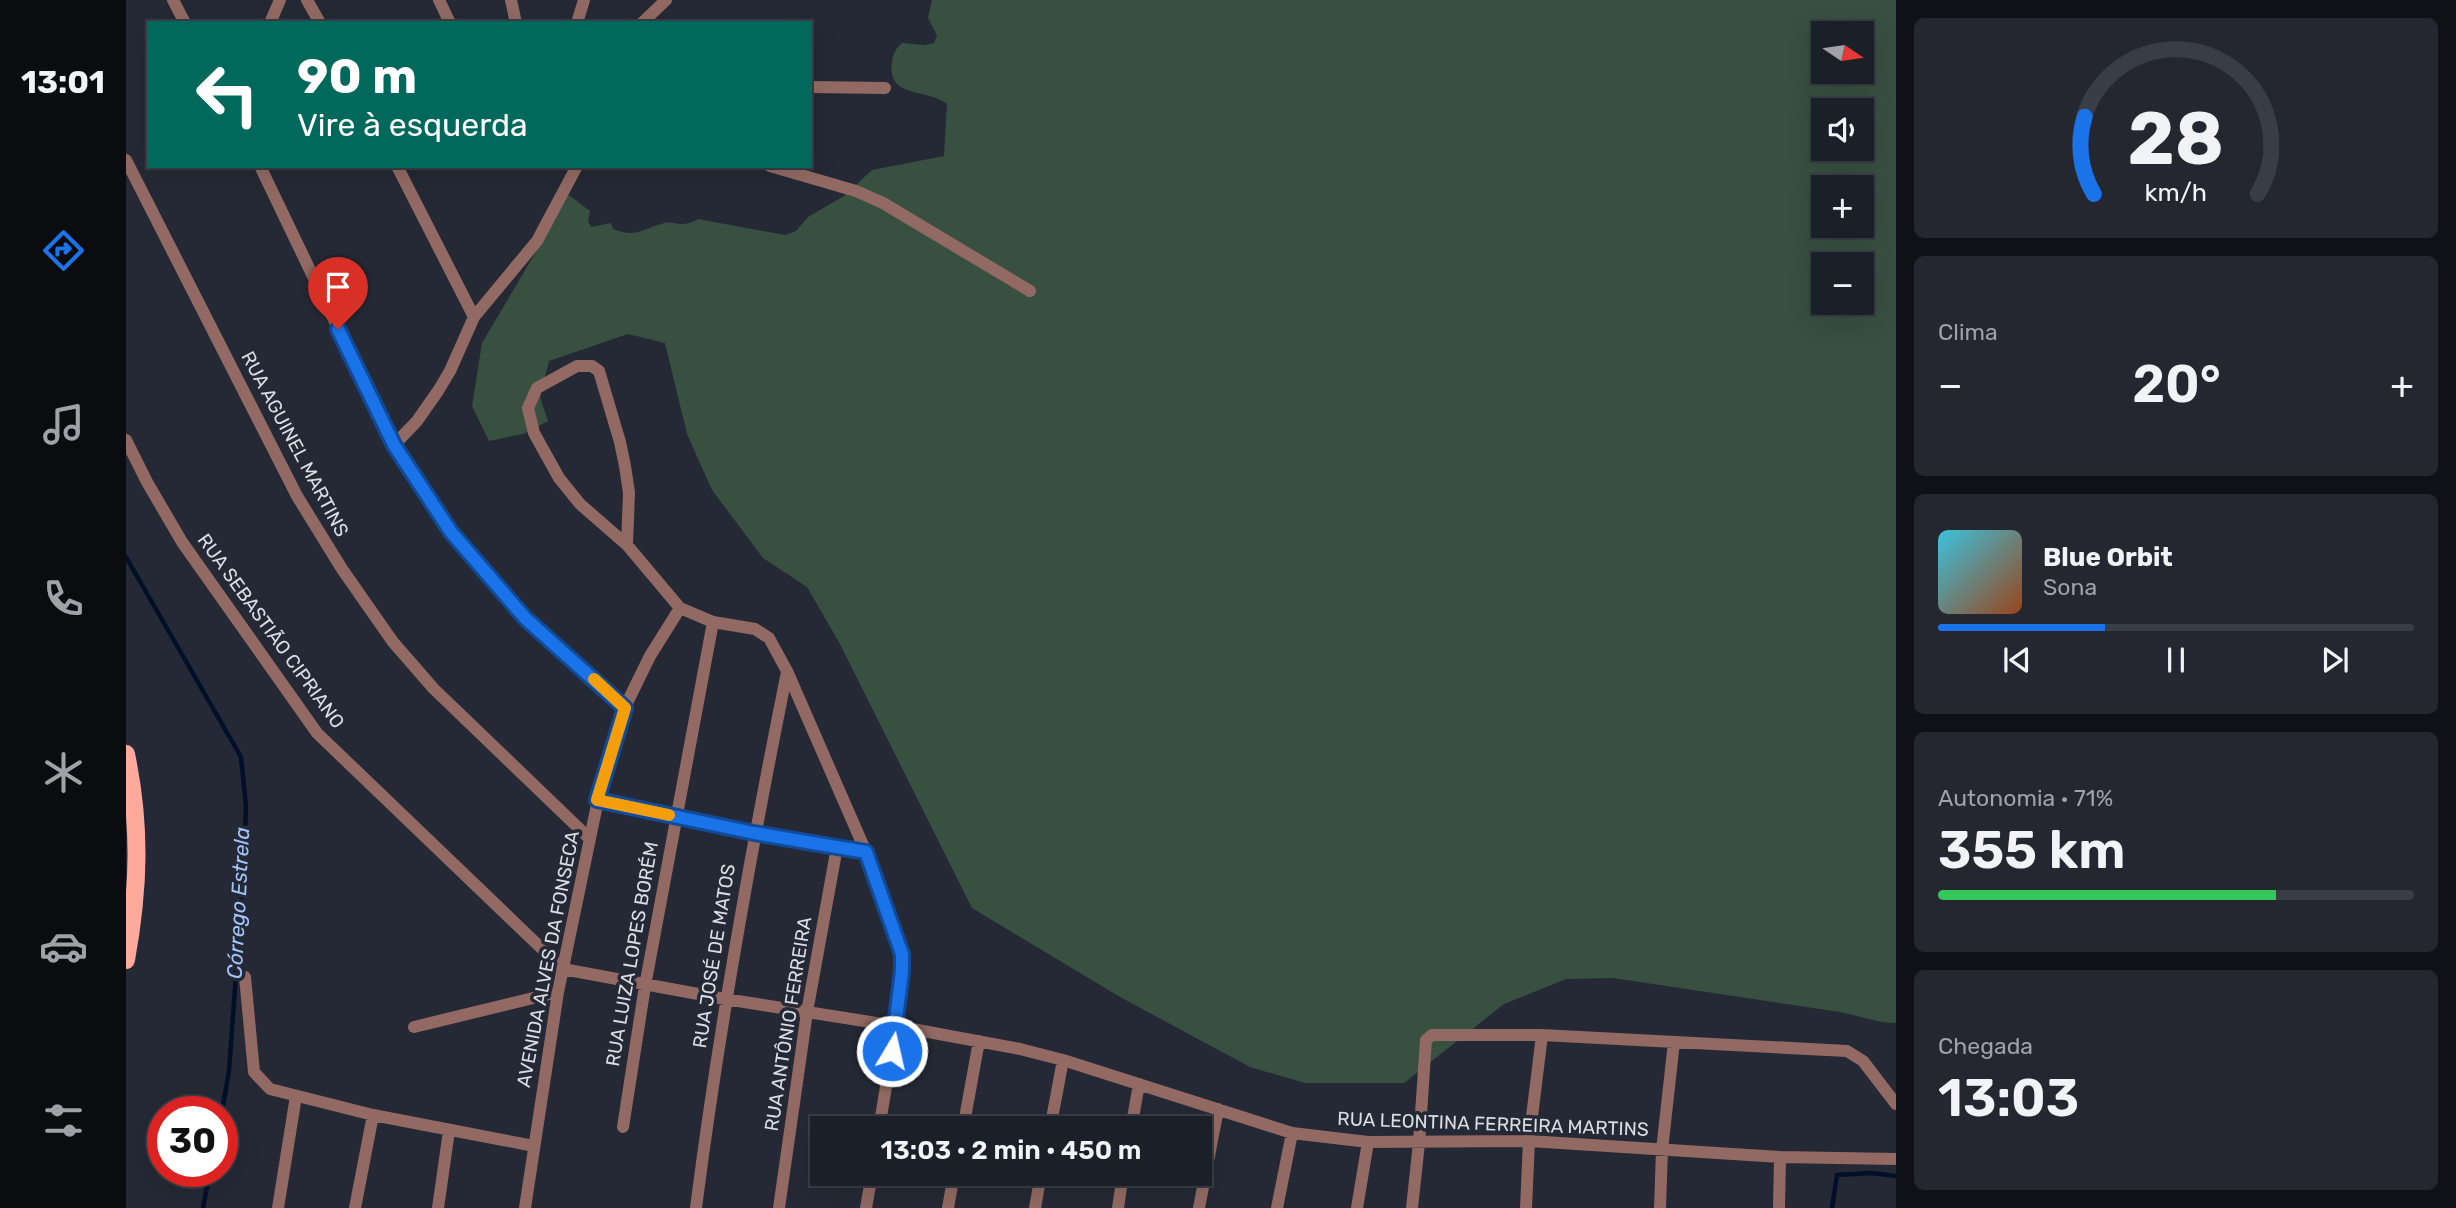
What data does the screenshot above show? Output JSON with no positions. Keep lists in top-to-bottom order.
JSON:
{
  "streets": {
    "street": [
      "RUA AGUINEL MARTINS",
      "RUA SEBASTIÃO CIPRIANO",
      "RUA LUIZA LOPES BORÉM",
      "RUA JOSÉ DE MATOS",
      "AVENIDA ALVES DA FONSECA",
      "RUA ANTÔNIO FERREIRA",
      "RUA LEONTINA FERREIRA MARTINS"
    ]
  },
  "crossings": [
    ["RUA AGUINEL MARTINS", "AVENIDA ALVES DA FONSECA"],
    ["RUA SEBASTIÃO CIPRIANO", "AVENIDA ALVES DA FONSECA"],
    ["RUA SEBASTIÃO CIPRIANO", "RUA LEONTINA FERREIRA MARTINS"],
    ["RUA LUIZA LOPES BORÉM", "RUA LEONTINA FERREIRA MARTINS"],
    ["RUA JOSÉ DE MATOS", "RUA LEONTINA FERREIRA MARTINS"],
    ["AVENIDA ALVES DA FONSECA", "RUA LEONTINA FERREIRA MARTINS"],
    ["RUA ANTÔNIO FERREIRA", "RUA LEONTINA FERREIRA MARTINS"]
  ],
  "water": ["Córrego Estrela"],
  "north": "right",
  "page": {
    "tabs": "13:01",
    "map_buttons": ["+", "−"],
    "turn": ["90 m", "Vire à esquerda"],
    "tile": [
      "Clima",
      ["Autonomia · 71%", "355 km"],
      ["Chegada", "13:03"]
    ],
    "heat": ["−", "20°", "+"],
    "song": ["Blue Orbit", "Sona"],
    "limit": "30",
    "trip": "13:03 · 2 min · 450 m",
    "gauge": ["28", "km/h"]
  }
}
